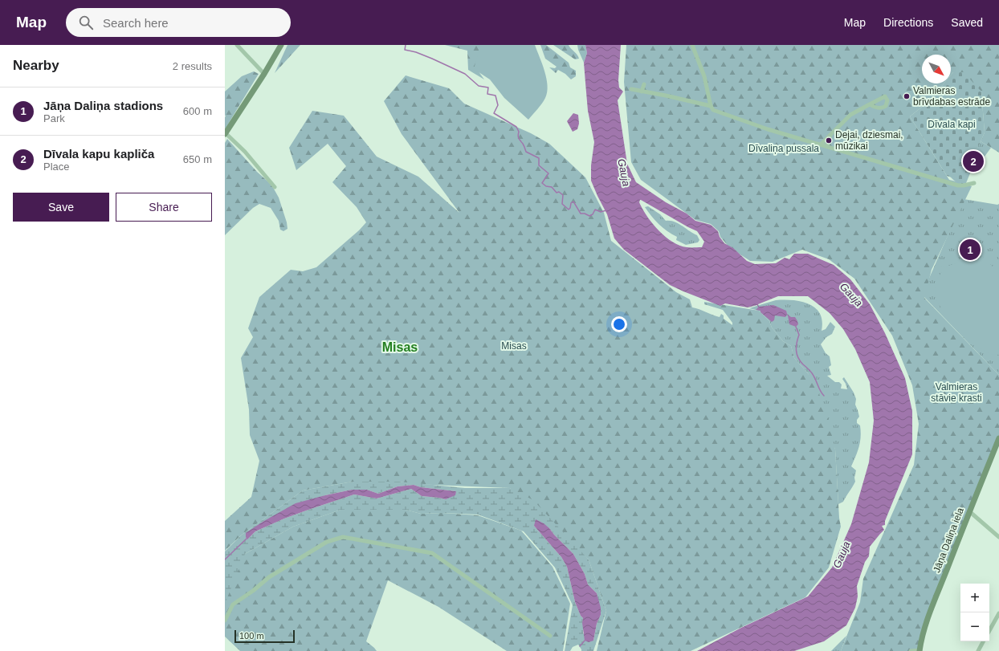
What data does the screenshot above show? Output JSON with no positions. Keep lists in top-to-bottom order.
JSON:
{
  "streets": {
    "street": ["Jāņa Daliņa iela"]
  },
  "districts": ["Misas"],
  "water": ["Gauja"],
  "parks": [
    "Dīvala kapi",
    "Dīvaliņa pussala",
    "Misas",
    "Valmieras stāvie krasti"
  ],
  "places": ["Valmieras brīvdabas estrāde", "Dejai, dziesmai, mūzikai"],
  "scale_bar": "100 m",
  "north": "bottom right",
  "page": {
    "header": "Map",
    "search": "Search here",
    "nav": ["Map", "Directions", "Saved"],
    "heading": ["Nearby", "2 results"],
    "list": [
      {
        "mark": "1",
        "name": "Jāņa Daliņa stadions",
        "note": "Park",
        "value": "600 m"
      },
      {
        "mark": "2",
        "name": "Dīvala kapu kapliča",
        "note": "Place",
        "value": "650 m"
      }
    ],
    "pins": ["2", "1"],
    "buttons": ["Save", "Share"],
    "map_buttons": ["+", "−"],
    "scale": "100 m"
  }
}
